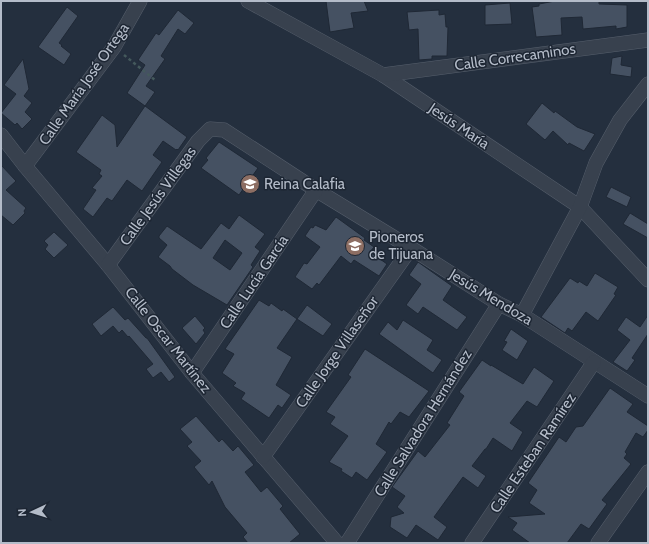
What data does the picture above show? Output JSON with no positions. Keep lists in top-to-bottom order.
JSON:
{
  "streets": {
    "street": [
      "Calle Correcaminos",
      "Calle María José Ortega",
      "Jesús María",
      "Calle Jesús Villegas",
      "Calle Lucía García",
      "Jesús Mendoza",
      "Calle Oscar Martínez",
      "Calle Jorge Villaseñor",
      "Calle Salvadora Hernández",
      "Calle Esteban Ramírez"
    ]
  },
  "crossings": [
    ["Calle Correcaminos", "Jesús María"],
    ["Calle María José Ortega", "Calle Oscar Martínez"],
    ["Calle Jesús Villegas", "Jesús Mendoza"],
    ["Calle Jesús Villegas", "Calle Oscar Martínez"],
    ["Calle Lucía García", "Jesús Mendoza"],
    ["Calle Lucía García", "Calle Oscar Martínez"],
    ["Jesús Mendoza", "Calle Jorge Villaseñor"],
    ["Jesús Mendoza", "Calle Salvadora Hernández"],
    ["Jesús Mendoza", "Calle Esteban Ramírez"],
    ["Calle Oscar Martínez", "Calle Jorge Villaseñor"]
  ],
  "places": {
    "school or university": ["Reina Calafia", "Pioneros de Tijuana"]
  },
  "north": "left"
}
